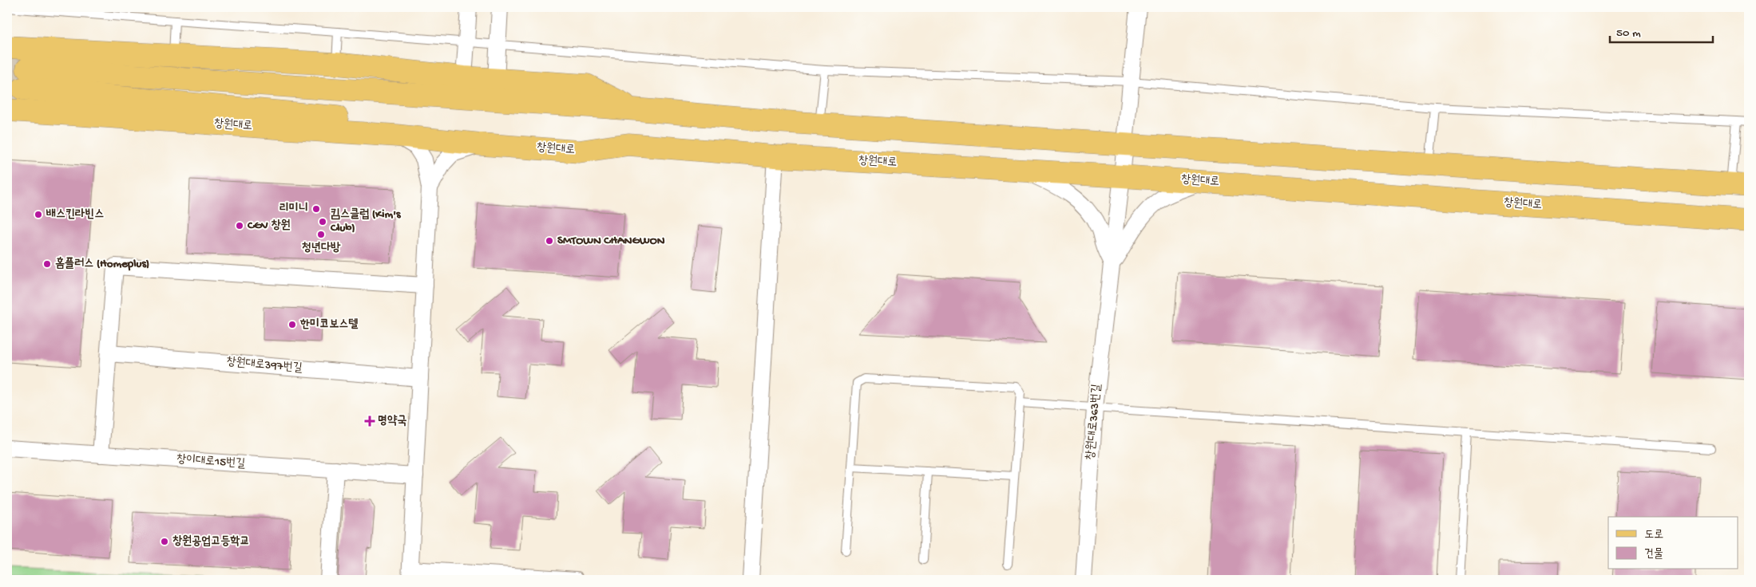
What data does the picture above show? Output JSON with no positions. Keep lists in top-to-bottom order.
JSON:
{
  "streets": {
    "main road": ["창원대로"],
    "street": ["창원대로397번길", "창원대로363번길", "창이대로15번길"]
  },
  "crossings": [
    ["창원대로", "창원대로363번길"]
  ],
  "places": {
    "other": [
      "리미니",
      "배스킨라빈스",
      "킴스클럽 (Kim's Club)",
      "CGV 창원",
      "청년다방",
      "SMTOWN CHANGWON",
      "홈플러스 (Homeplus)",
      "한미코보스텔",
      "창원공업고등학교"
    ],
    "health": ["명약국"]
  },
  "legend": ["도로", "건물"],
  "scale_bar": "50 m"
}
